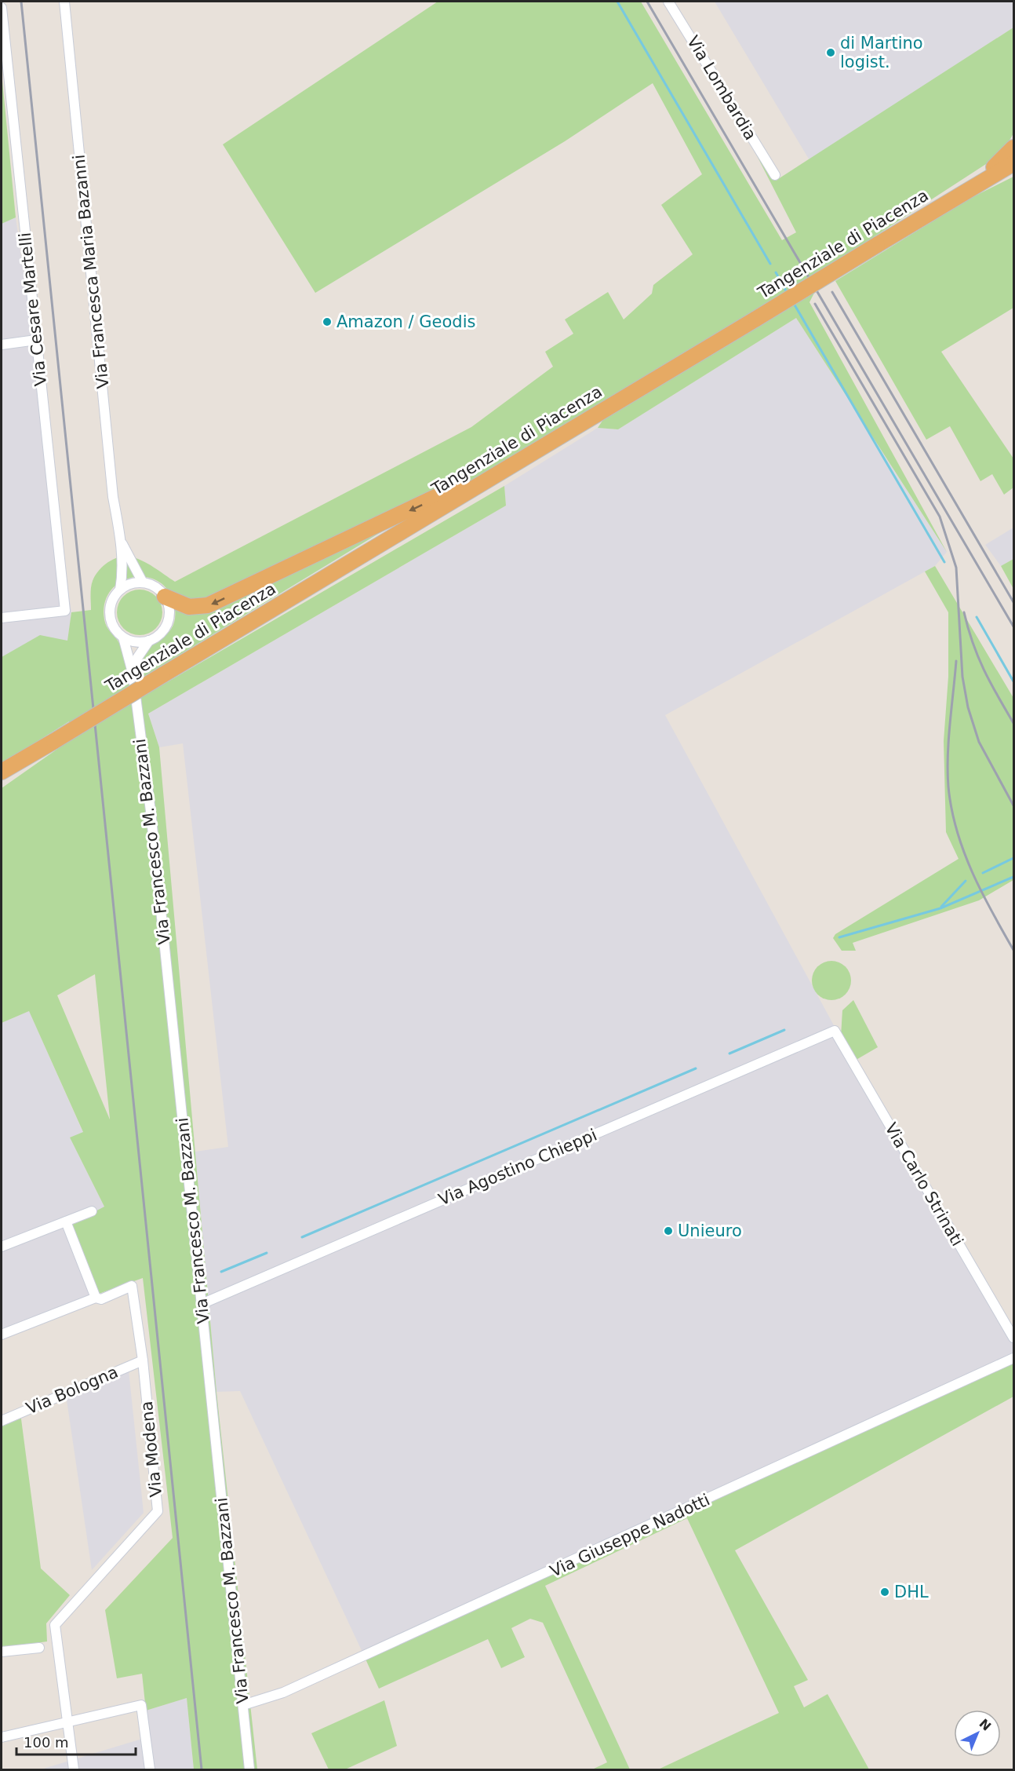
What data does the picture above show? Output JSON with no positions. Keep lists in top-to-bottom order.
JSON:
{
  "streets": {
    "highway": ["Tangenziale di Piacenza"],
    "street": [
      "Via Lombardia",
      "Via Francesca Maria Bazanni",
      "Via Cesare Martelli",
      "Via Francesco M. Bazzani",
      "Via Agostino Chieppi",
      "Via Carlo Strinati",
      "Via Bologna",
      "Via Modena",
      "Via Giuseppe Nadotti"
    ]
  },
  "crossings": [
    ["Via Francesco M. Bazzani", "Via Agostino Chieppi"],
    ["Via Francesco M. Bazzani", "Via Giuseppe Nadotti"],
    ["Via Agostino Chieppi", "Via Carlo Strinati"],
    ["Via Bologna", "Via Modena"]
  ],
  "places": [
    "di Martino logist.",
    "Amazon / Geodis",
    "Unieuro",
    "DHL"
  ],
  "scale_bar": "100 m",
  "north": "top right"
}
